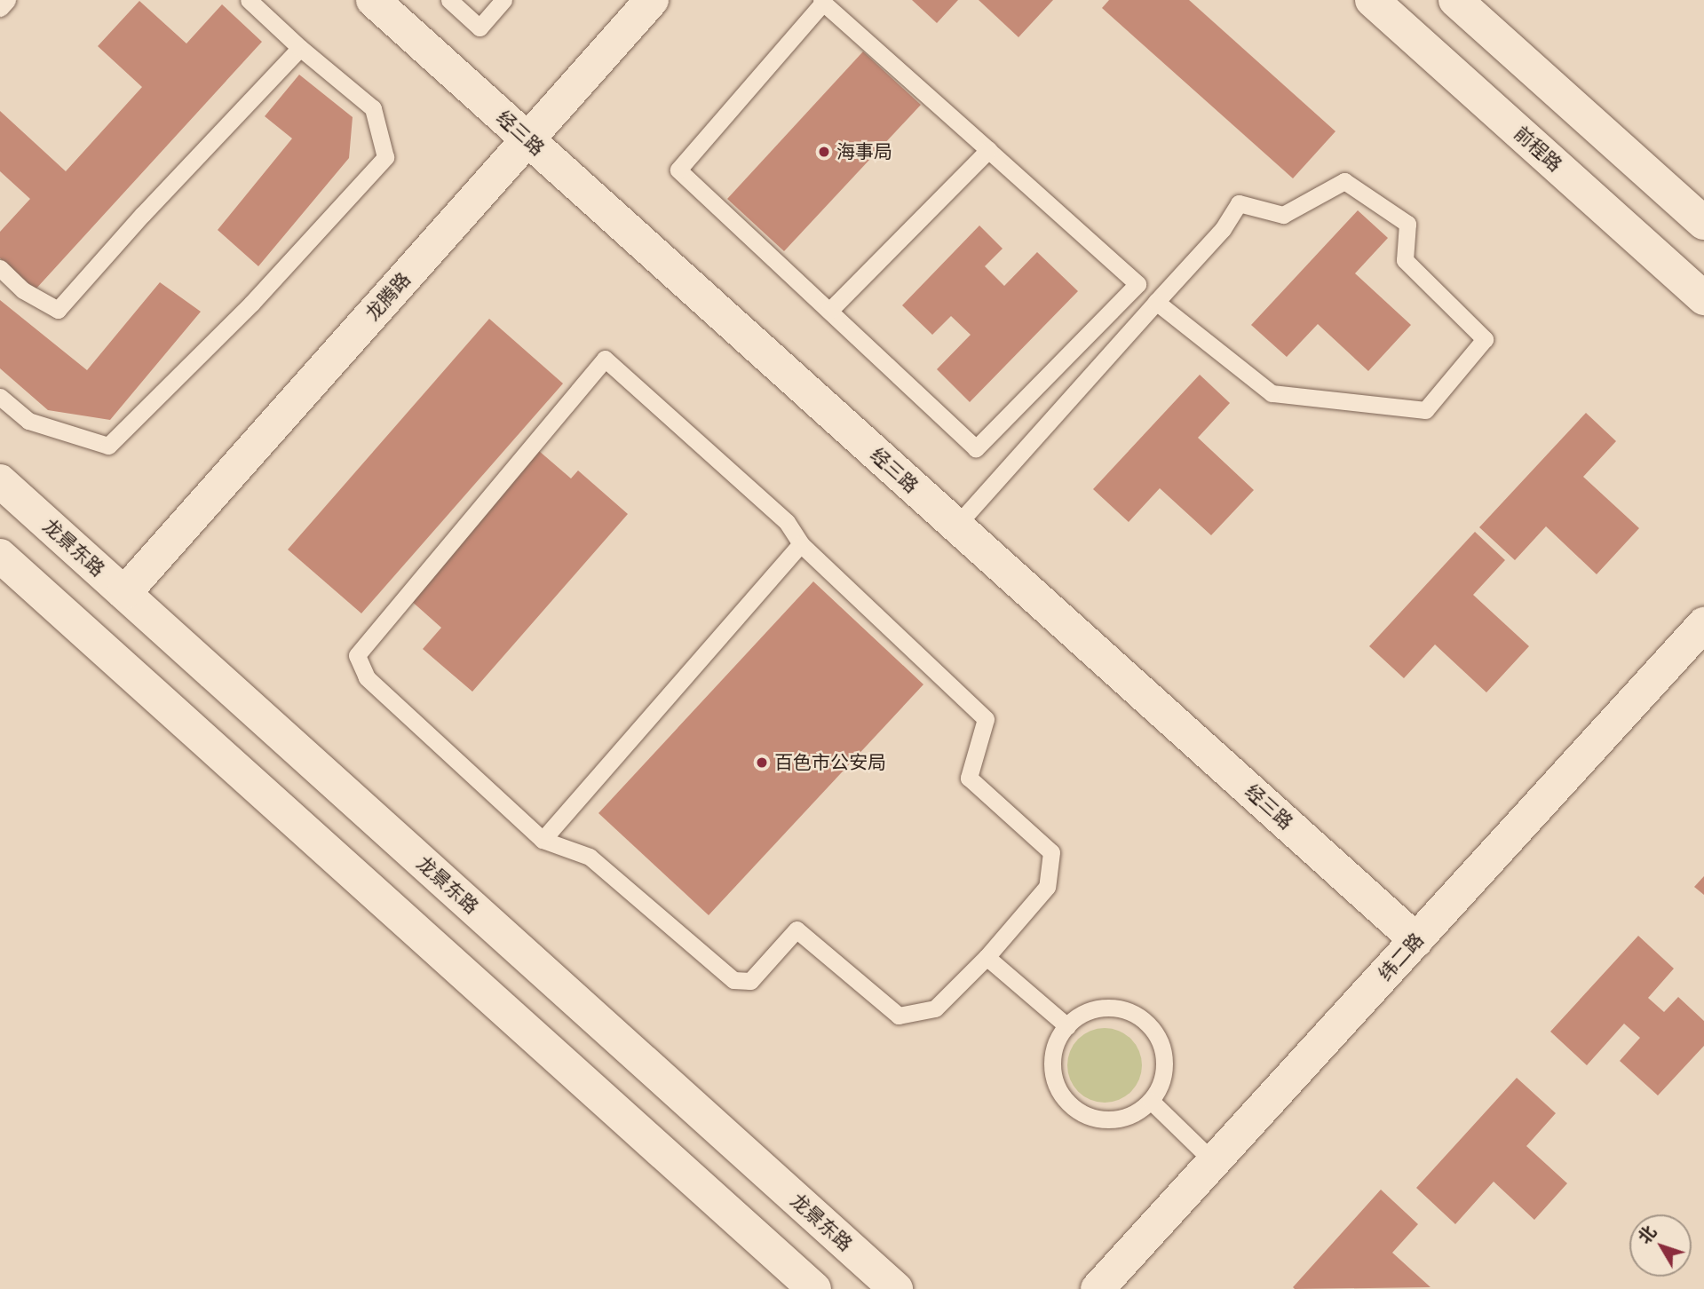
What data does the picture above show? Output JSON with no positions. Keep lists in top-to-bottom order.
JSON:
{
  "streets": {
    "main road": [
      "经三路",
      "前程路",
      "龙腾路",
      "龙景东路",
      "纬二路"
    ]
  },
  "crossings": [
    ["经三路", "龙腾路"],
    ["经三路", "纬二路"],
    ["龙腾路", "龙景东路"]
  ],
  "places": ["海事局", "百色市公安局"],
  "north": "top left"
}
